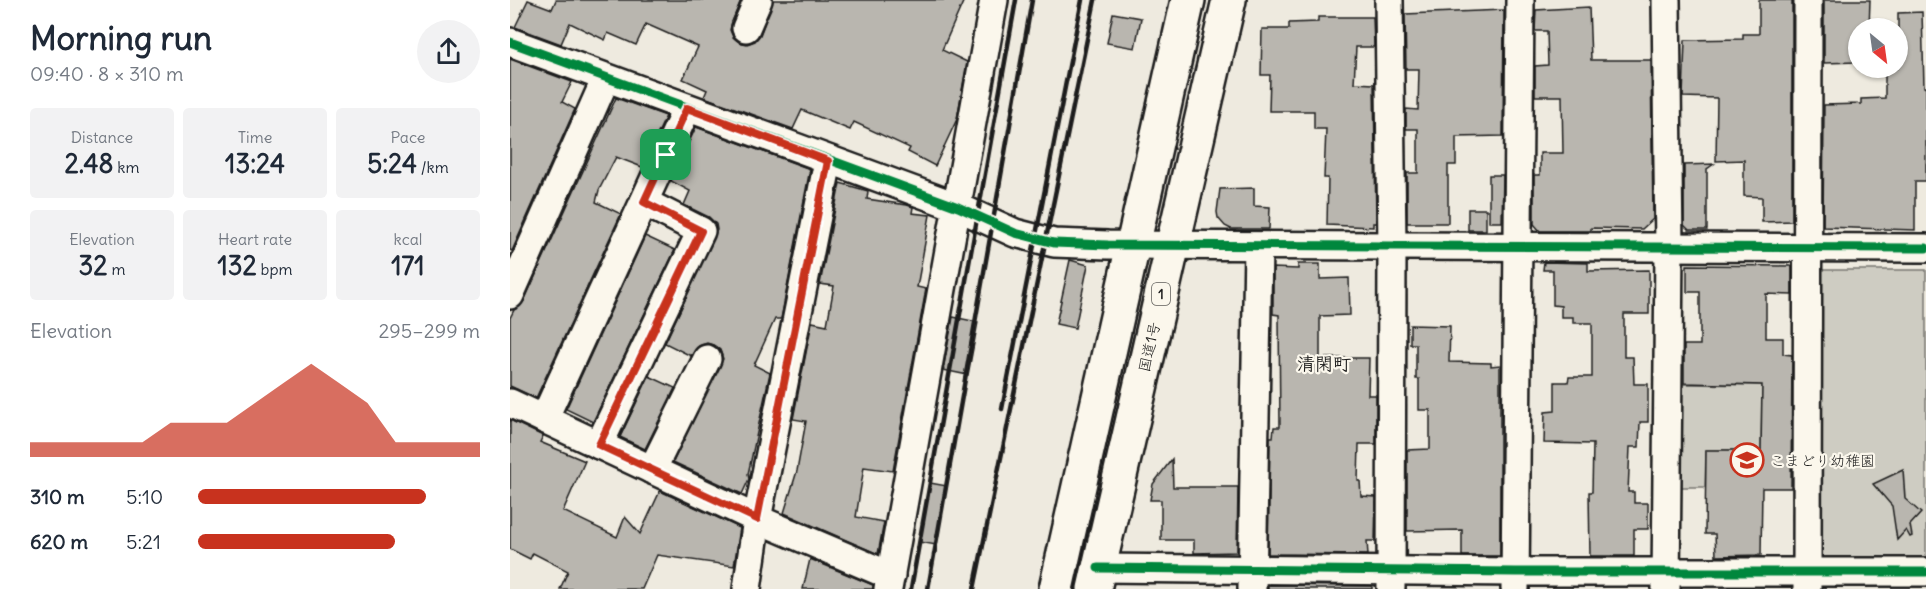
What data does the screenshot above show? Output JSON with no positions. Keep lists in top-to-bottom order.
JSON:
{
  "streets": {
    "highway": ["1", "国道1号"]
  },
  "districts": ["清閑町"],
  "places": {
    "school or university": ["こまどり幼稚園"]
  },
  "north": "bottom right",
  "page": {
    "heading": ["Morning run", "09:40 · 8 × 310 m"],
    "stats": [
      ["Distance", "2.48 km"],
      ["Time", "13:24"],
      ["Pace", "5:24 /km"],
      ["Elevation", "32 m"],
      ["Heart rate", "132 bpm"],
      ["kcal", "171"]
    ],
    "chart": ["Elevation", "295–299 m"],
    "list": [
      {
        "name": "310 m",
        "note": "5:10"
      },
      {
        "name": "620 m",
        "note": "5:21"
      }
    ]
  }
}
